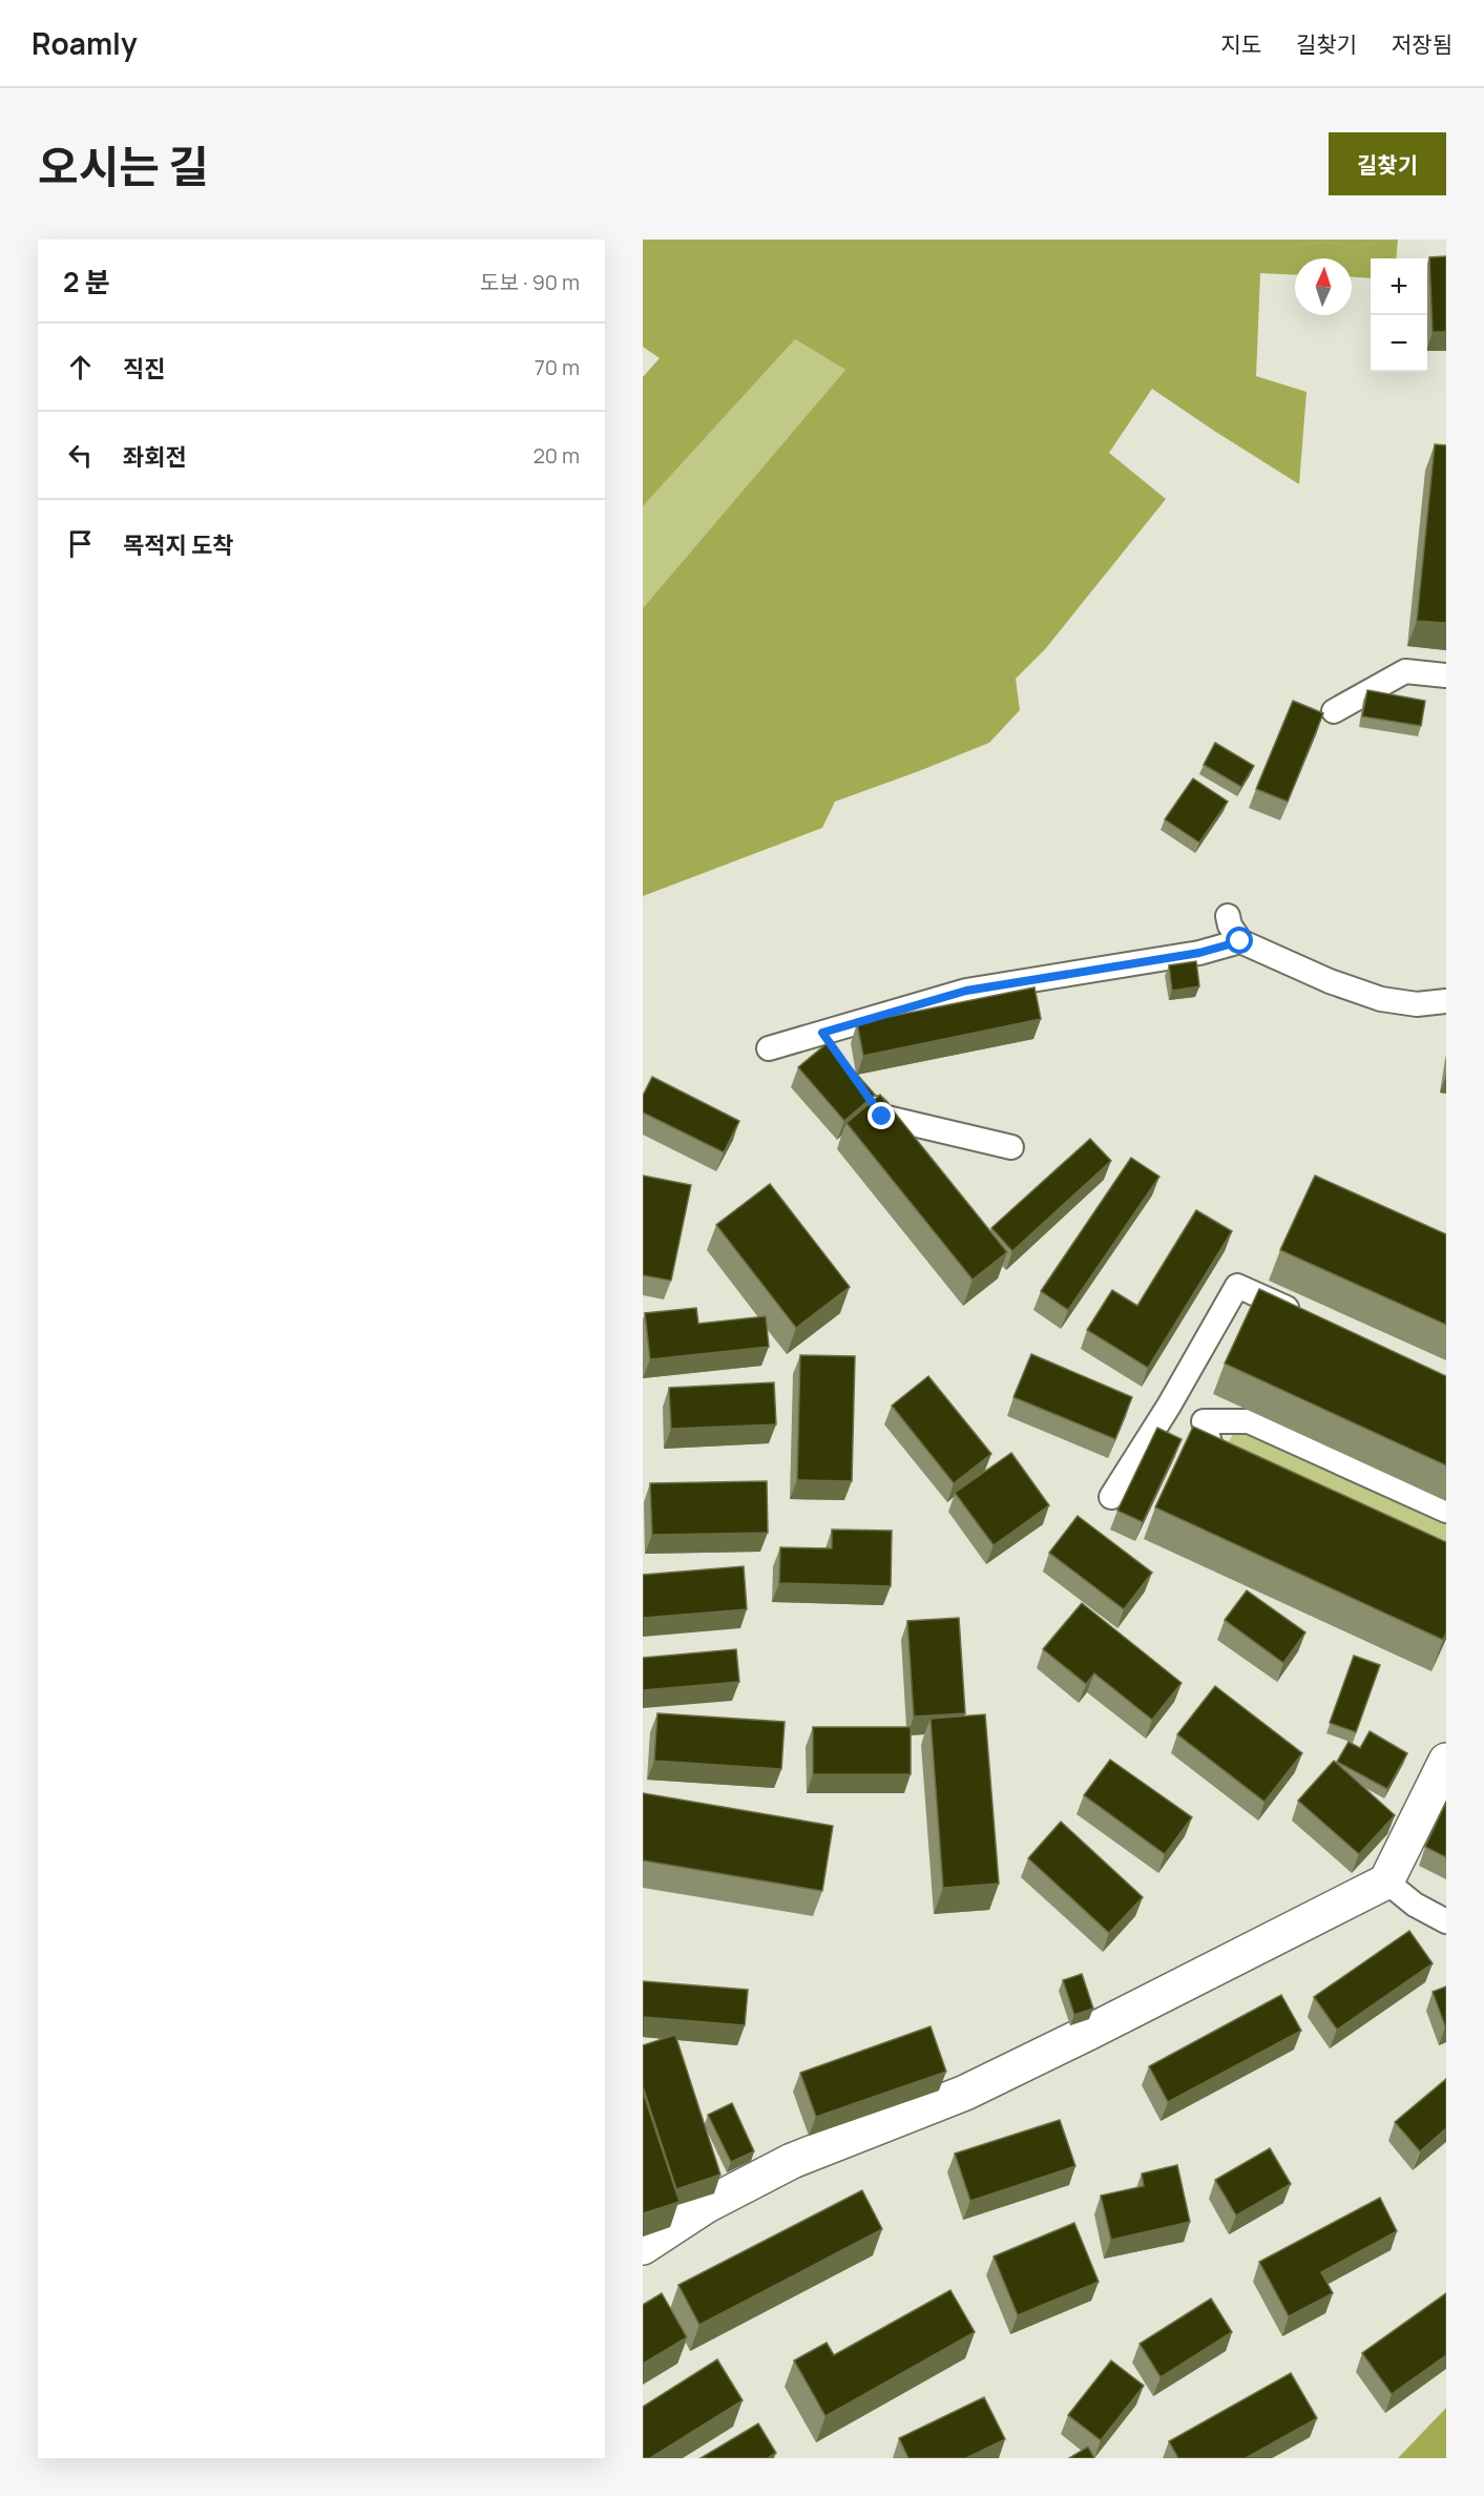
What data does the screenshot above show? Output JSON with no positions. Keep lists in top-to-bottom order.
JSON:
{
  "north": "top",
  "page": {
    "header": "Roamly",
    "nav": ["지도", "길찾기", "저장됨"],
    "title": "오시는 길",
    "buttons": "길찾기",
    "heading": ["2 분", "도보 · 90 m"],
    "map_buttons": ["+", "−"],
    "list": [
      ["직진", "70 m"],
      ["좌회전", "20 m"],
      "목적지 도착"
    ]
  }
}
